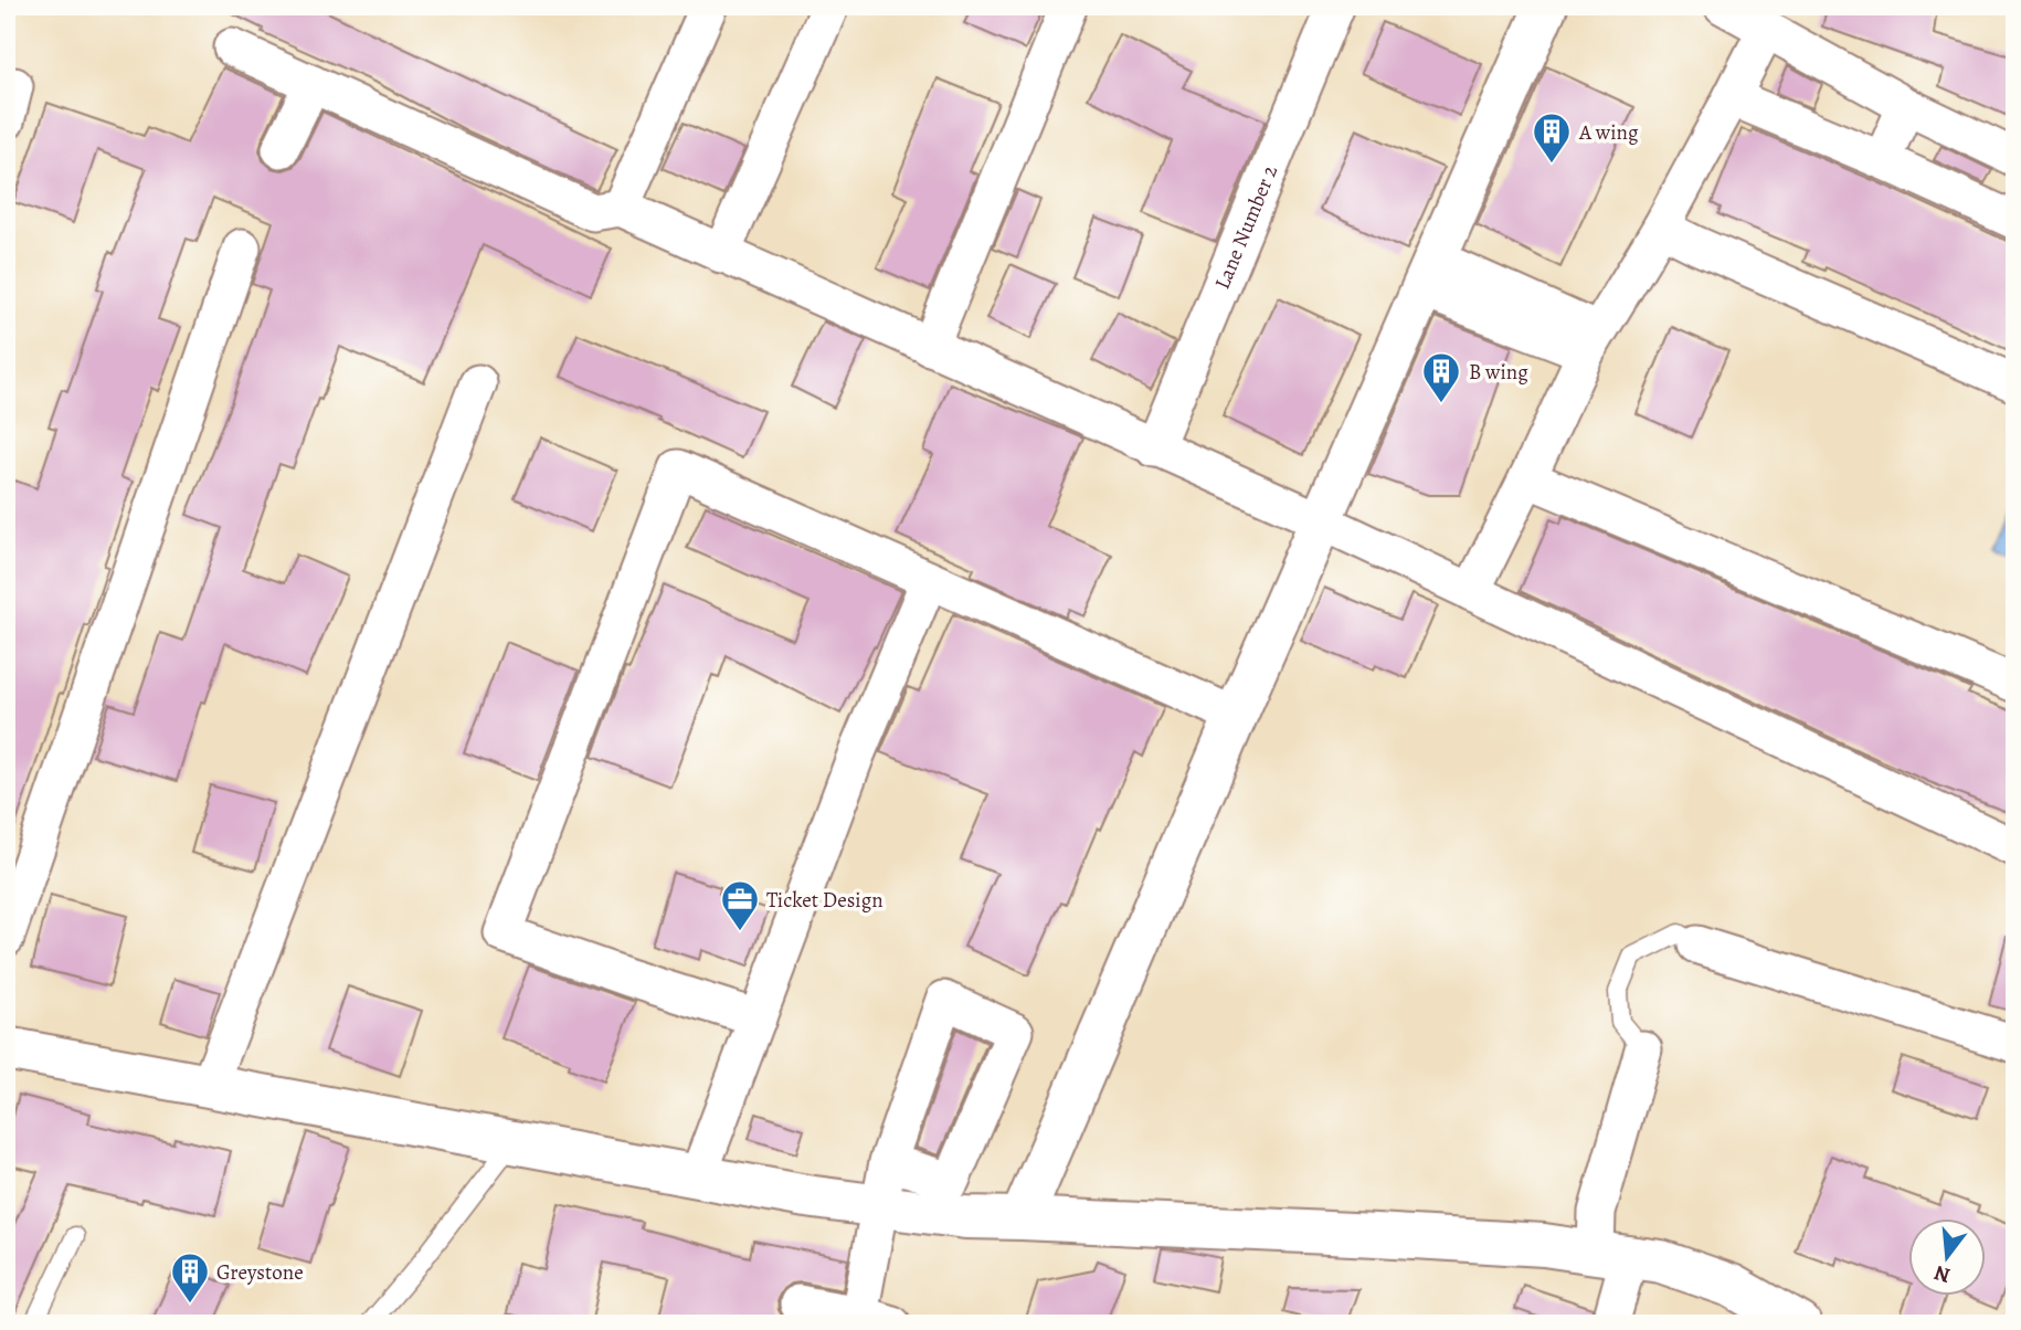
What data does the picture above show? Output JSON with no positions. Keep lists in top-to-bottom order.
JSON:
{
  "streets": {
    "street": ["Lane Number 2"]
  },
  "places": {
    "building": ["A wing", "B wing", "Greystone"],
    "office": ["Ticket Design"]
  },
  "north": "bottom"
}
